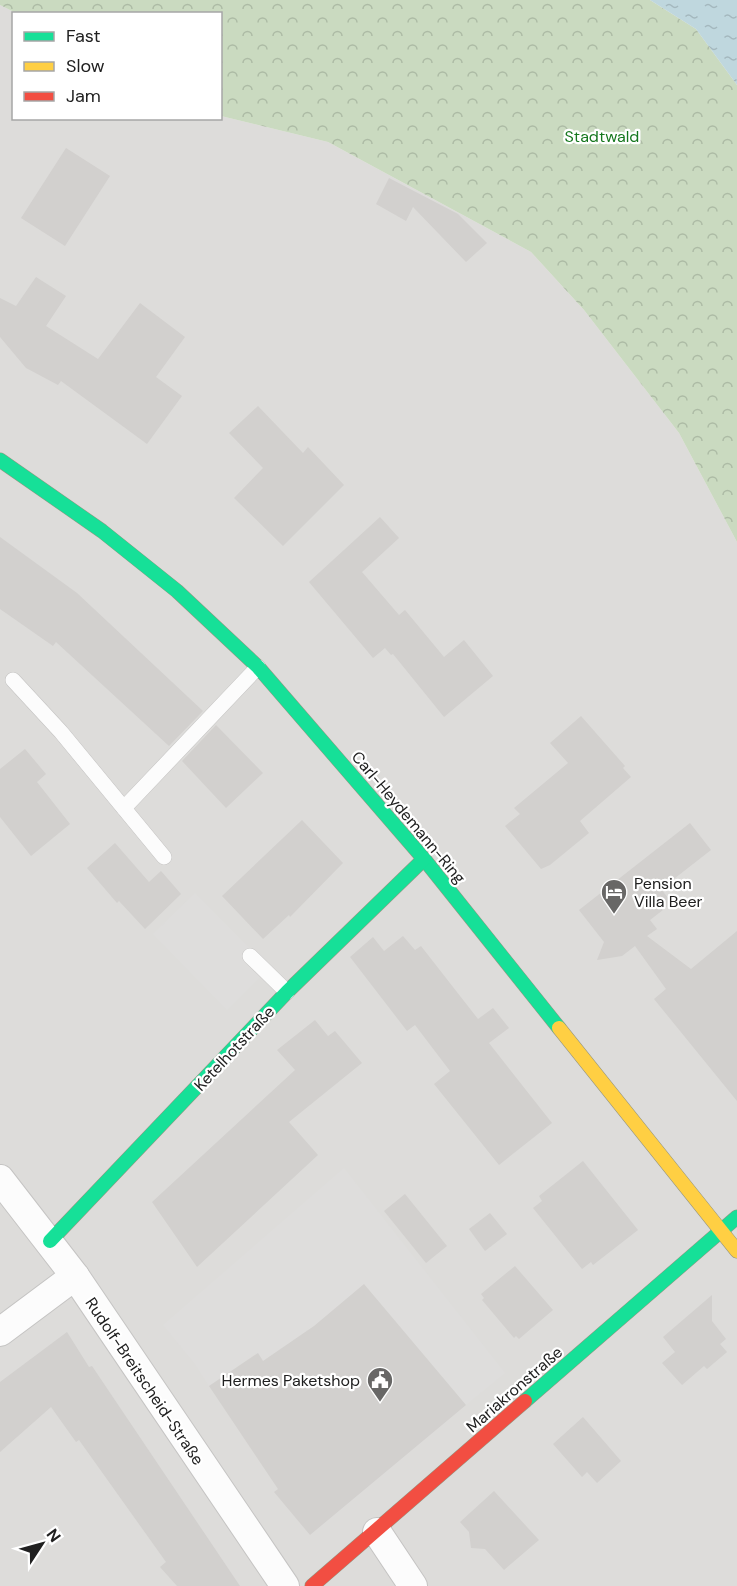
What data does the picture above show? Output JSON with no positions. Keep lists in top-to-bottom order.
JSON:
{
  "streets": {
    "street": [
      "Carl-Heydemann-Ring",
      "Ketelhotstraße",
      "Rudolf-Breitscheid-Straße",
      "Mariakronstraße"
    ]
  },
  "crossings": [
    ["Carl-Heydemann-Ring", "Ketelhotstraße"],
    ["Carl-Heydemann-Ring", "Mariakronstraße"],
    ["Ketelhotstraße", "Rudolf-Breitscheid-Straße"]
  ],
  "parks": ["Stadtwald"],
  "places": {
    "hotel": ["Pension Villa Beer"],
    "public building": ["Hermes Paketshop"]
  },
  "legend": ["Fast", "Slow", "Jam"],
  "north": "top right"
}
